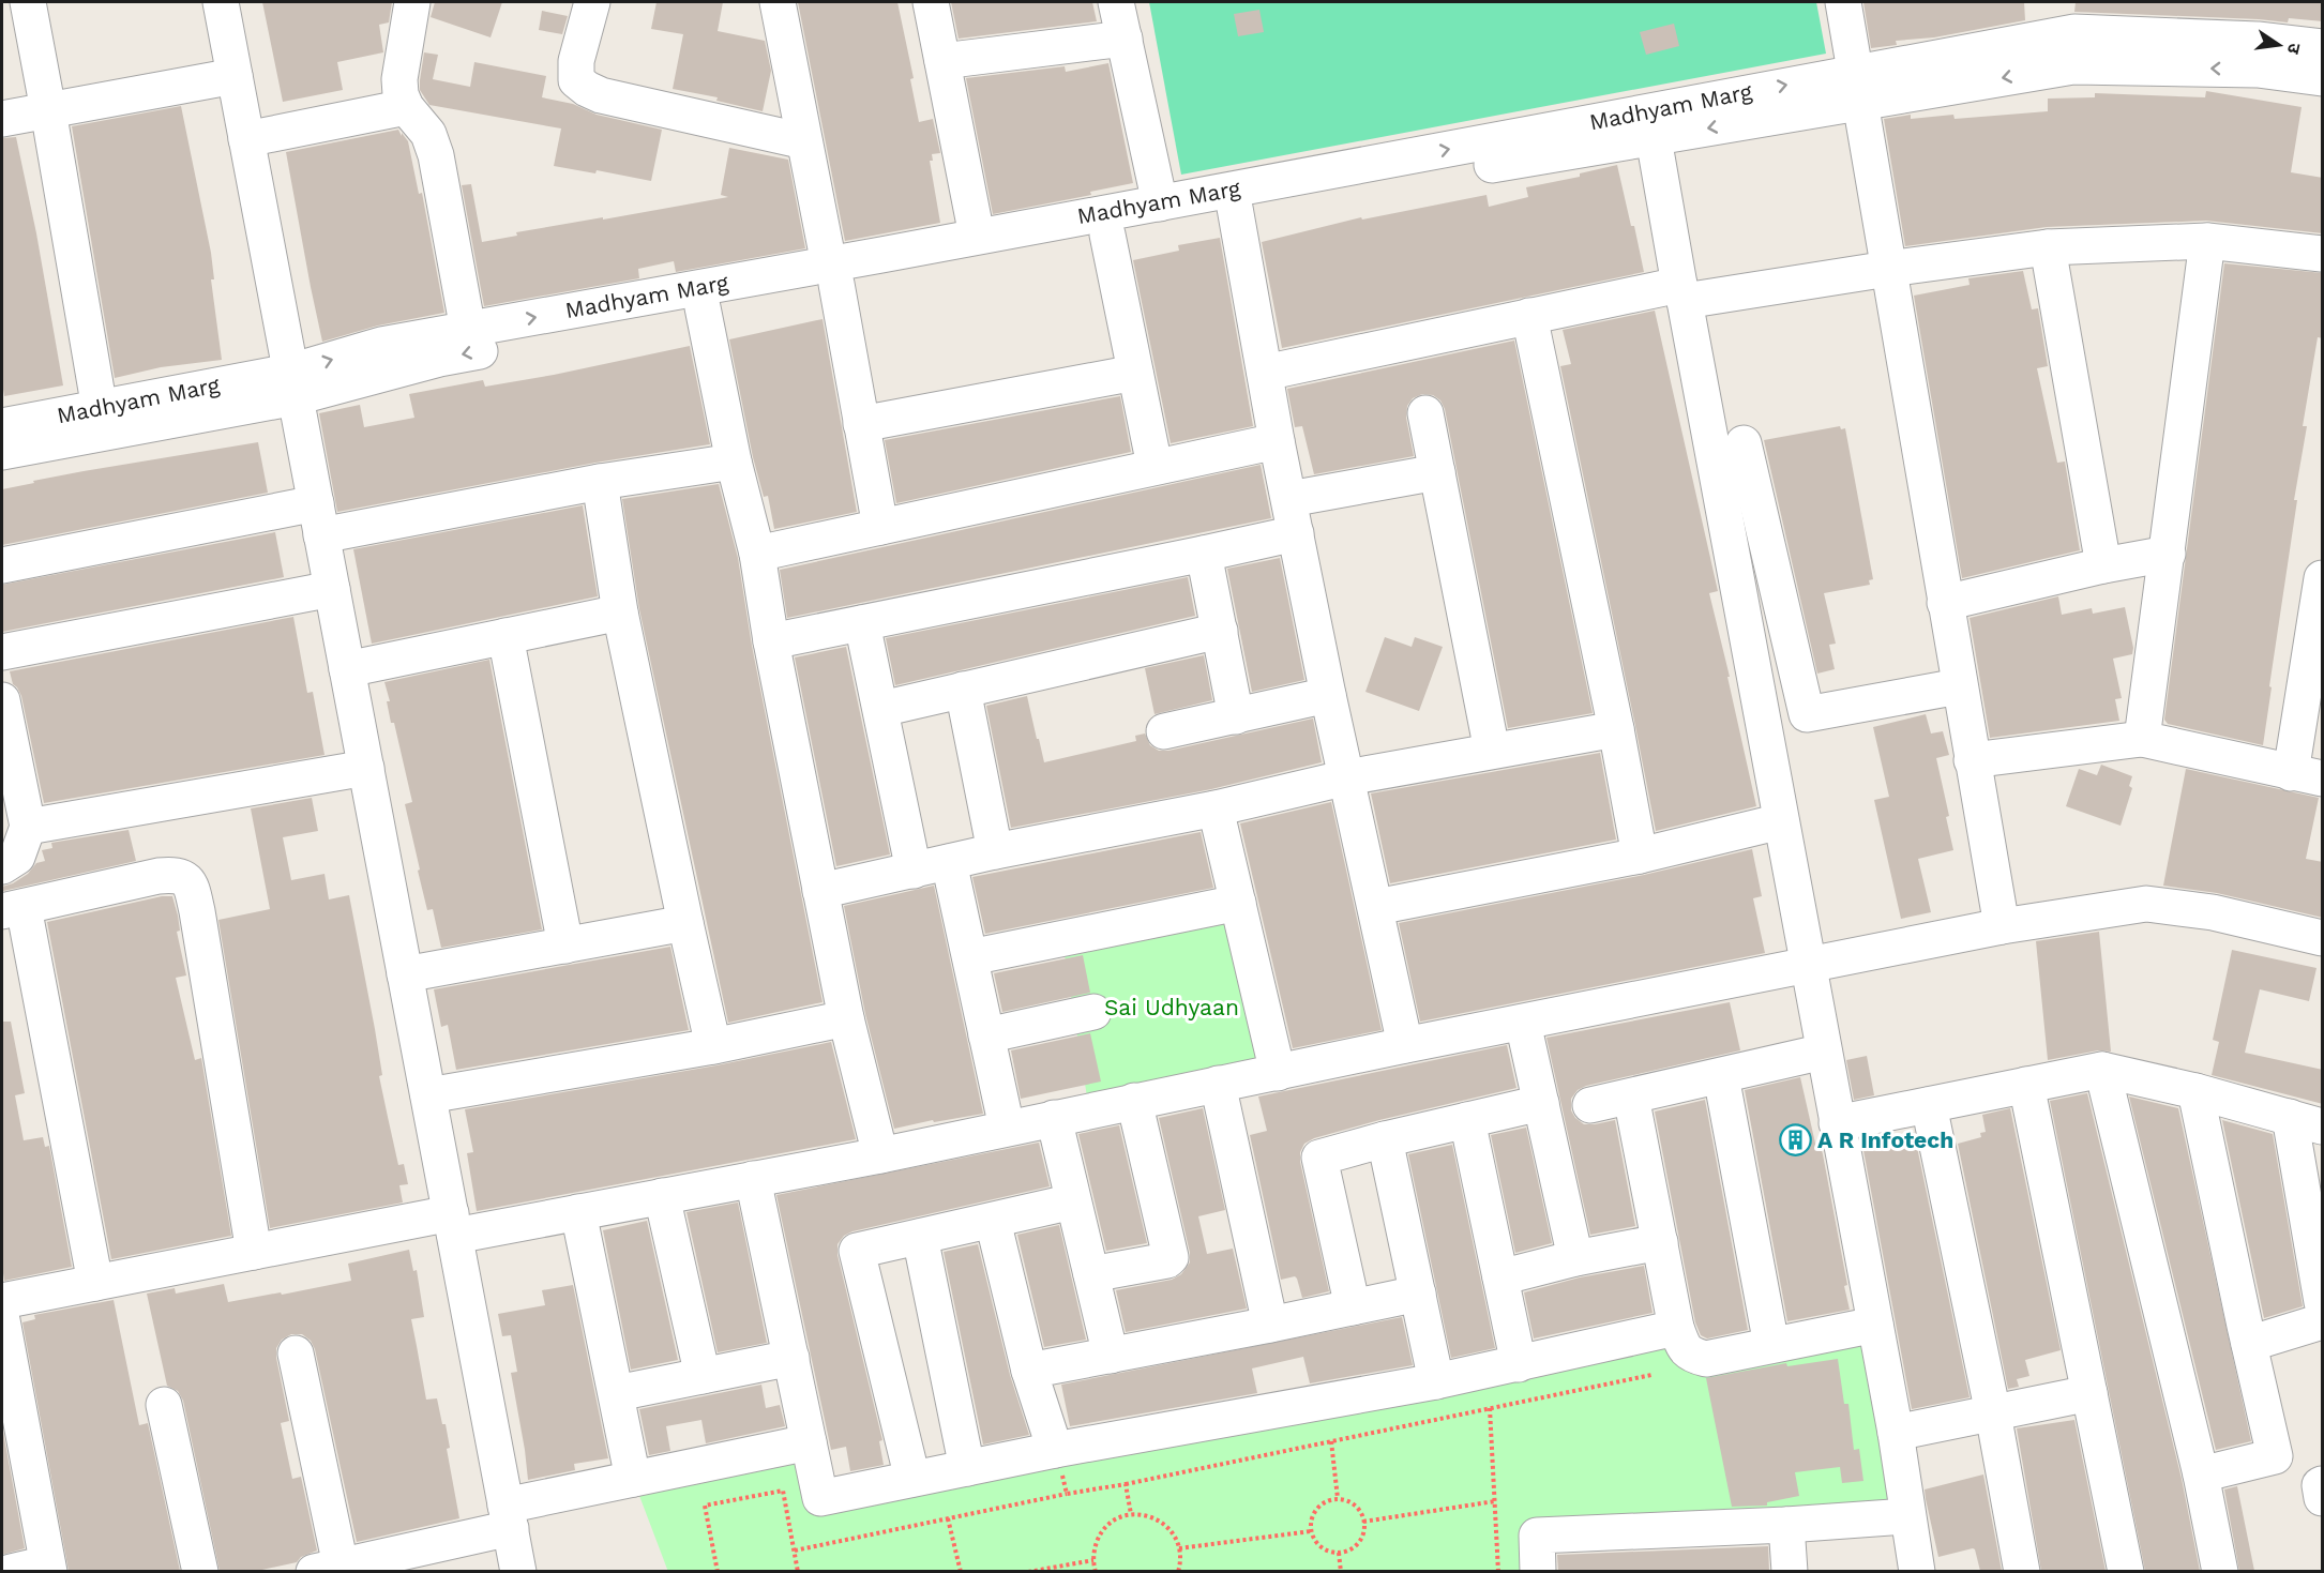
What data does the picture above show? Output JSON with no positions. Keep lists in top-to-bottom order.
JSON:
{
  "streets": {
    "street": ["Madhyam Marg"]
  },
  "parks": ["Sai Udhyaan"],
  "places": {
    "building": ["A R Infotech"]
  },
  "north": "right"
}
